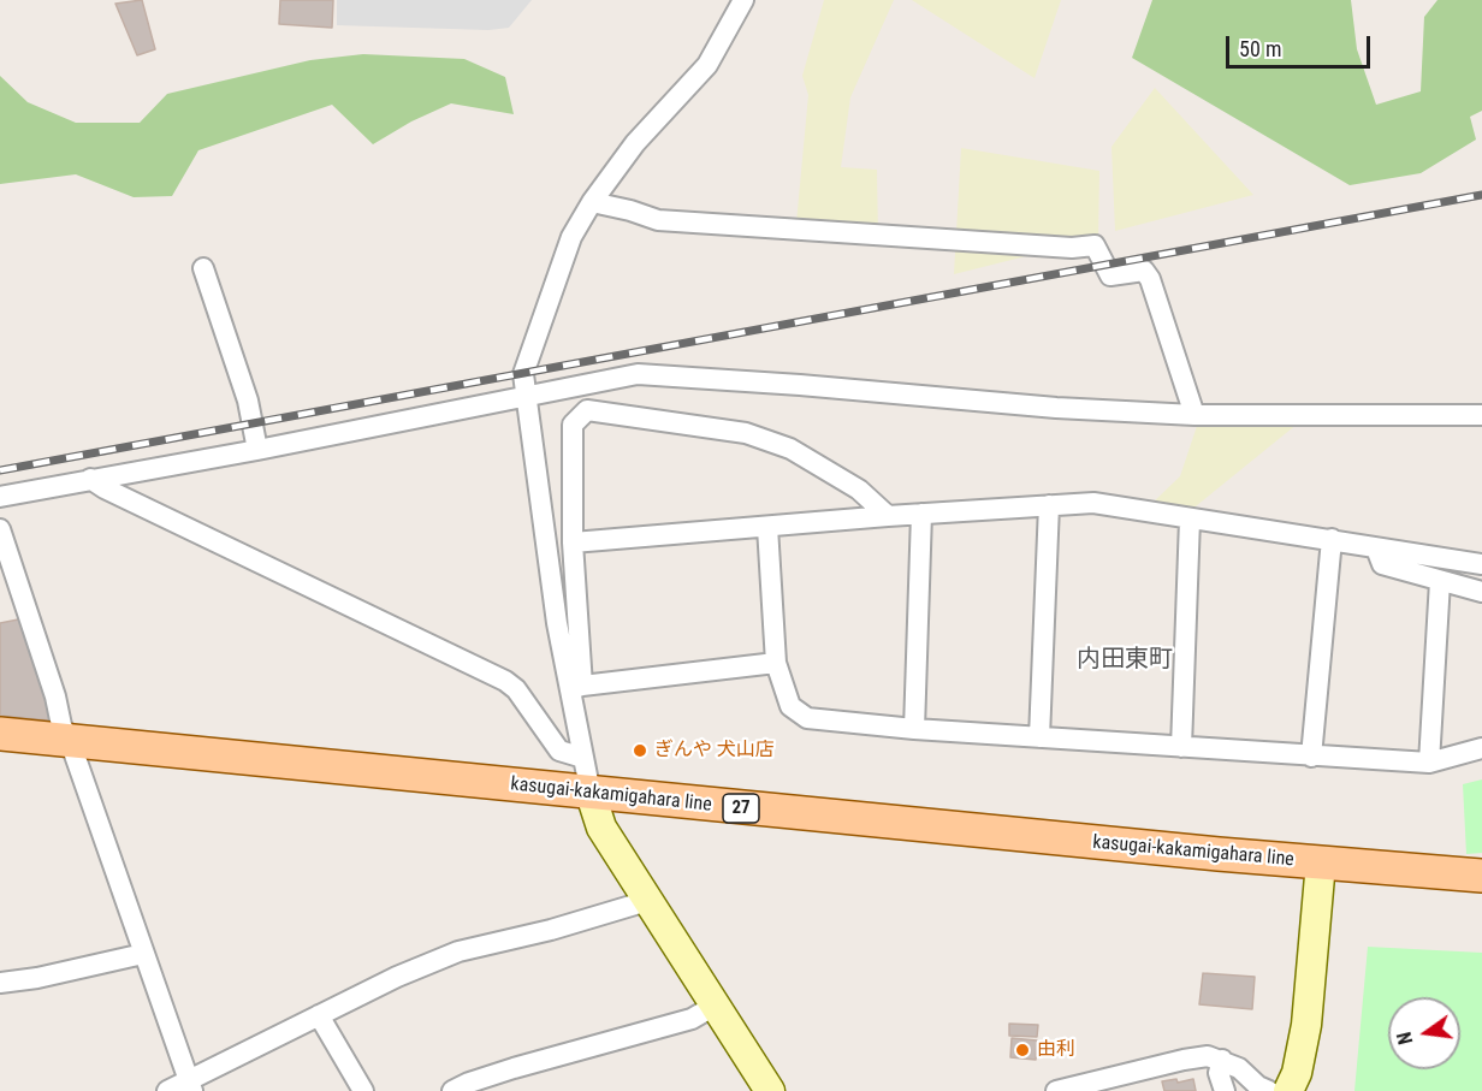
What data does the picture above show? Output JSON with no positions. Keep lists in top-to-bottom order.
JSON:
{
  "streets": {
    "main road": ["kasugai-kakamigahara line", "27"]
  },
  "districts": ["内田東町"],
  "places": ["ぎんや 犬山店", "由利"],
  "scale_bar": "50 m",
  "north": "left"
}
